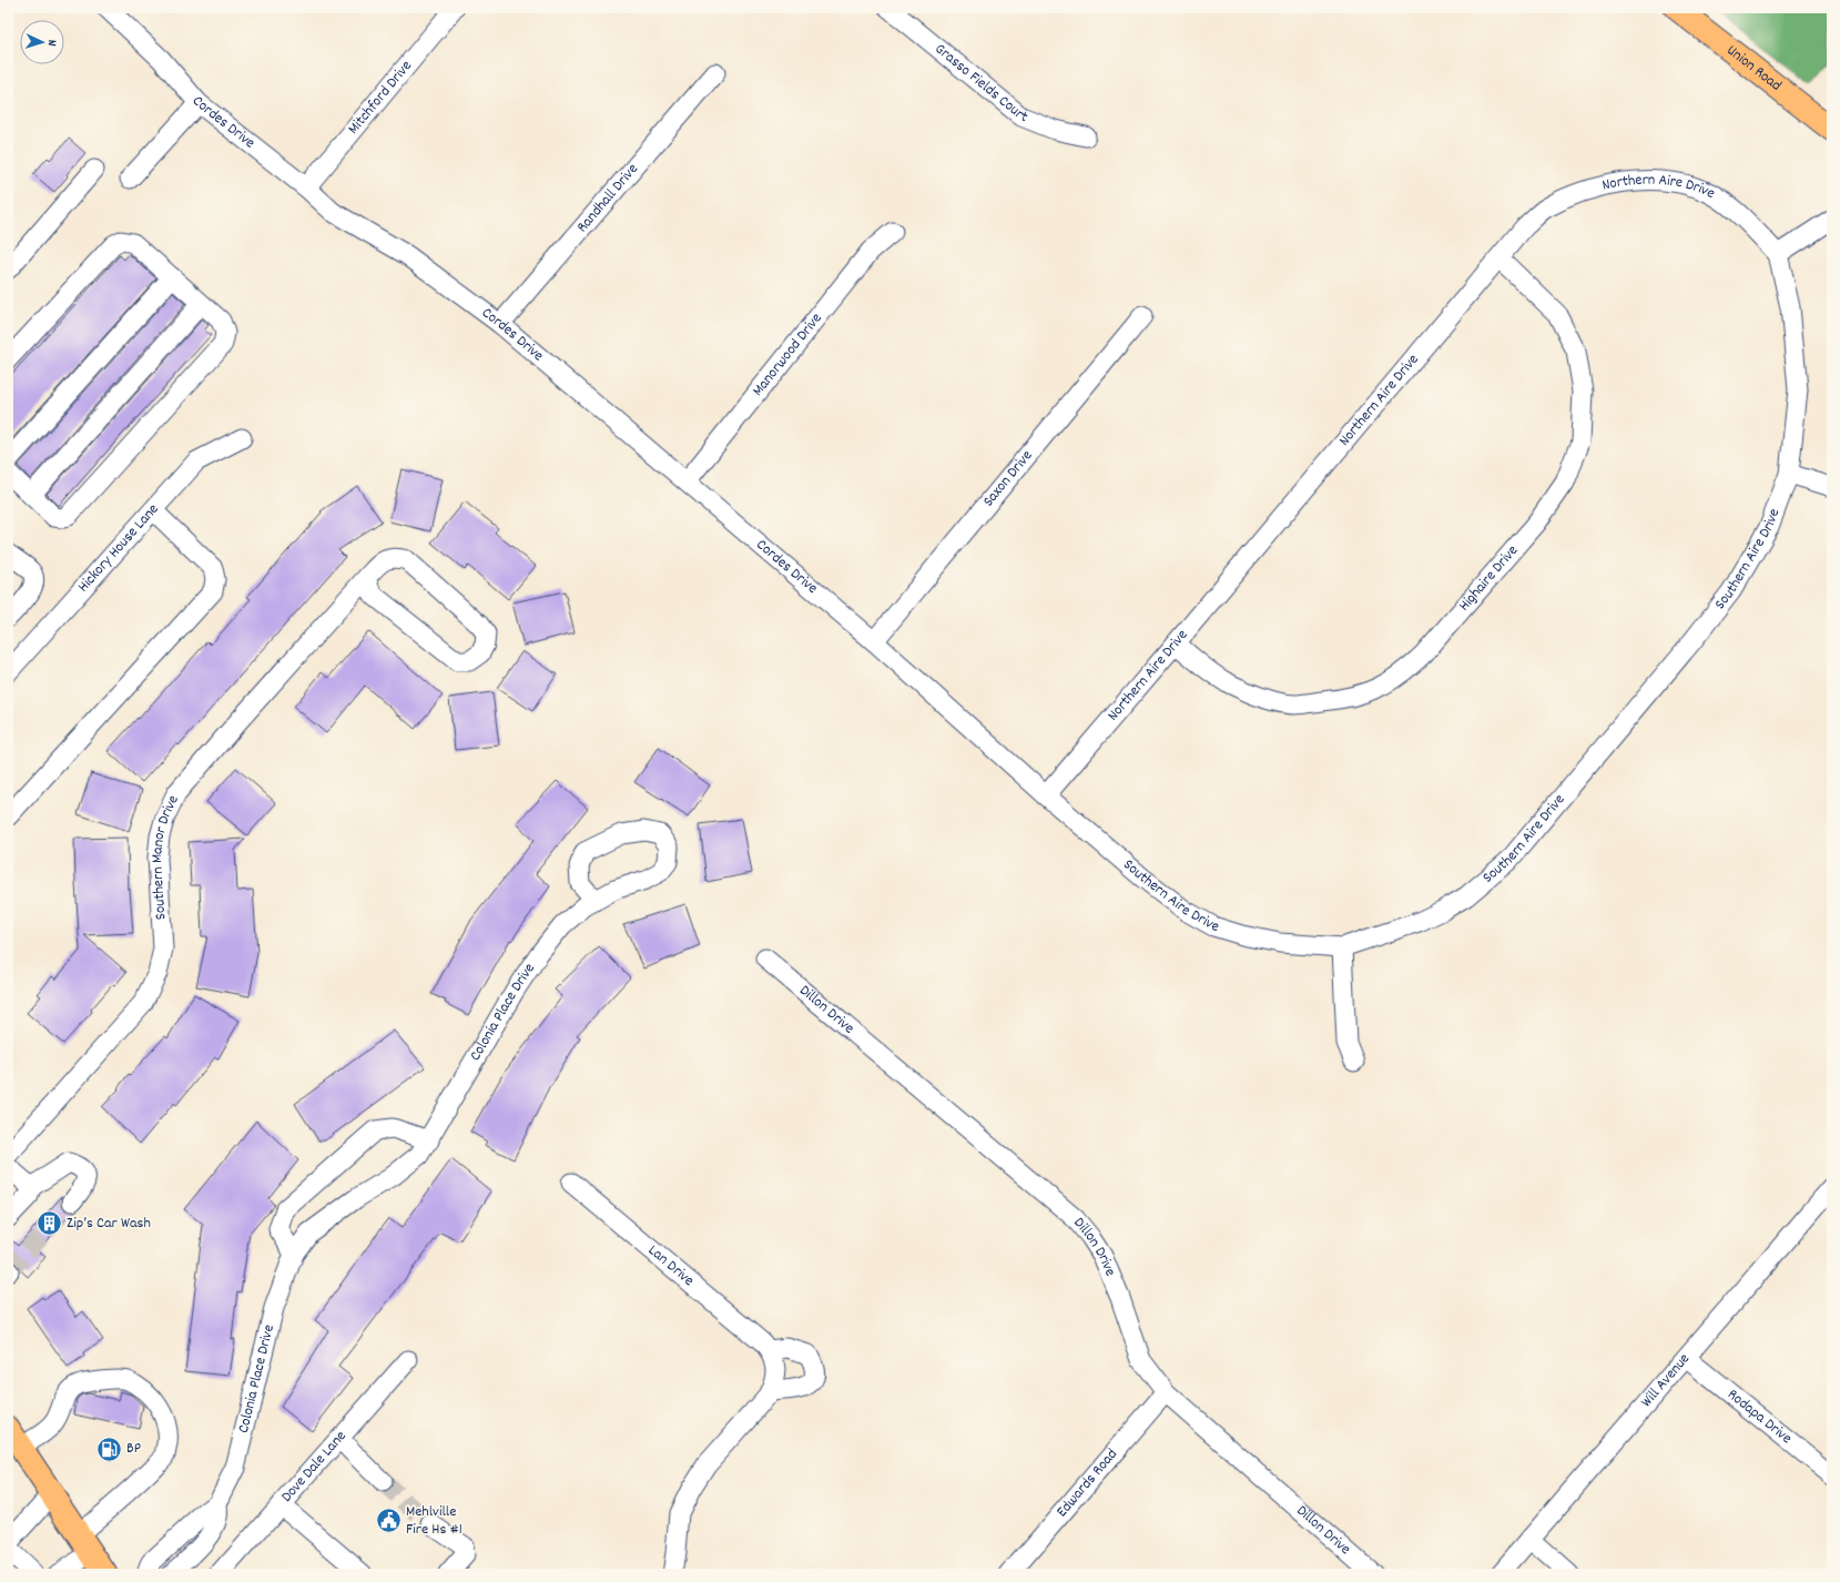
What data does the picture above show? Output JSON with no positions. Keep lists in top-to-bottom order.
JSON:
{
  "streets": {
    "main road": ["Union Road"],
    "street": [
      "Grasso Fields Court",
      "Mitchford Drive",
      "Cordes Drive",
      "Northern Aire Drive",
      "Randhall Drive",
      "Manorwood Drive",
      "Saxon Drive",
      "Hickory House Lane",
      "Southern Aire Drive",
      "Highaire Drive",
      "Southern Manor Drive",
      "Dillon Drive",
      "Colonia Place Drive",
      "Lan Drive",
      "Will Avenue",
      "Rodapa Drive",
      "Dove Dale Lane",
      "Edwards Road"
    ]
  },
  "crossings": [
    ["Mitchford Drive", "Cordes Drive"],
    ["Cordes Drive", "Randhall Drive"],
    ["Cordes Drive", "Manorwood Drive"],
    ["Cordes Drive", "Saxon Drive"],
    ["Cordes Drive", "Southern Aire Drive"],
    ["Northern Aire Drive", "Southern Aire Drive"],
    ["Northern Aire Drive", "Highaire Drive"],
    ["Dillon Drive", "Edwards Road"],
    ["Will Avenue", "Rodapa Drive"]
  ],
  "places": {
    "building": ["Zip’s Car Wash"],
    "fuel station": ["BP"],
    "public building": ["Mehlville Fire Hs #1"]
  },
  "north": "right"
}
